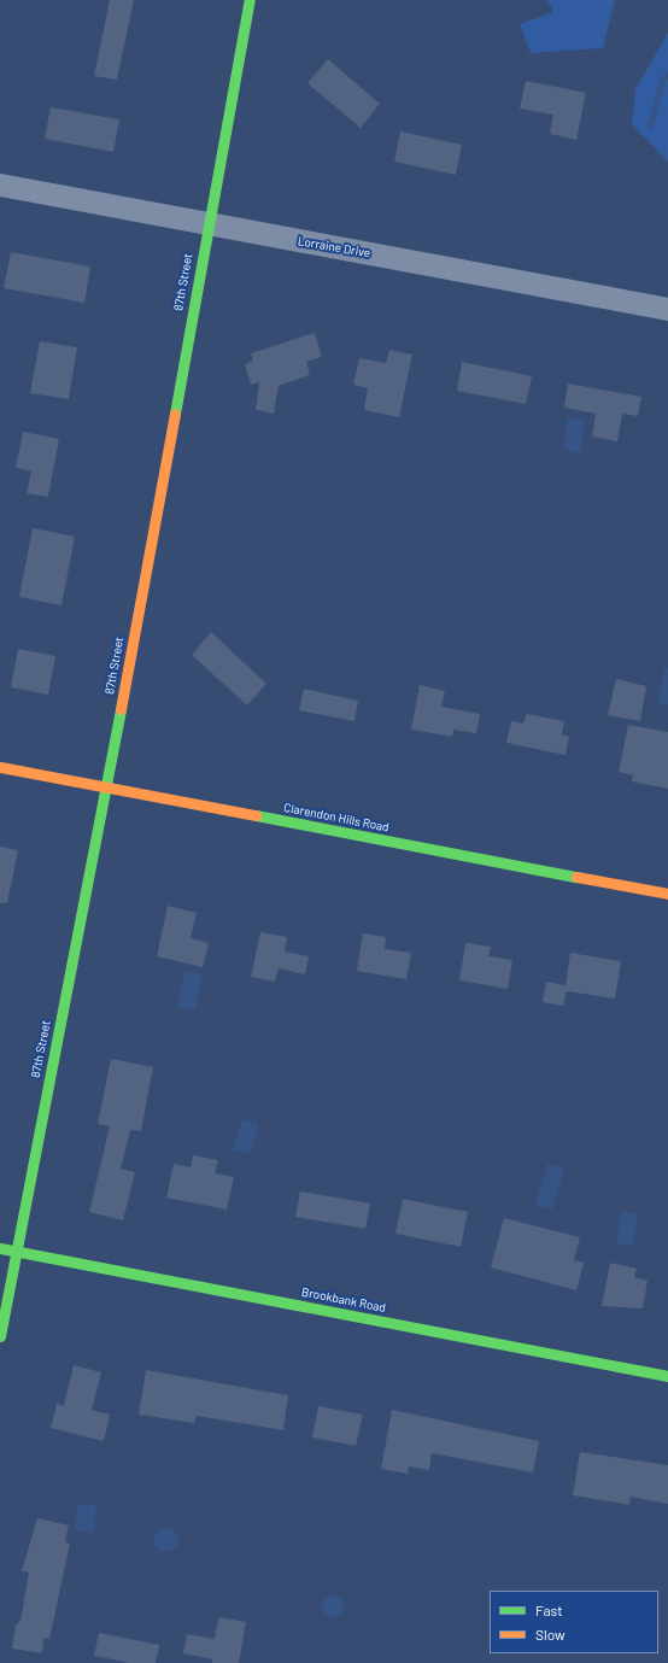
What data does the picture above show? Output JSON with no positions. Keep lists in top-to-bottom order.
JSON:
{
  "streets": {
    "street": [
      "Lorraine Drive",
      "87th Street",
      "Clarendon Hills Road",
      "Brookbank Road"
    ]
  },
  "crossings": [
    ["Lorraine Drive", "87th Street"],
    ["87th Street", "Clarendon Hills Road"],
    ["87th Street", "Brookbank Road"]
  ],
  "legend": ["Fast", "Slow"]
}
